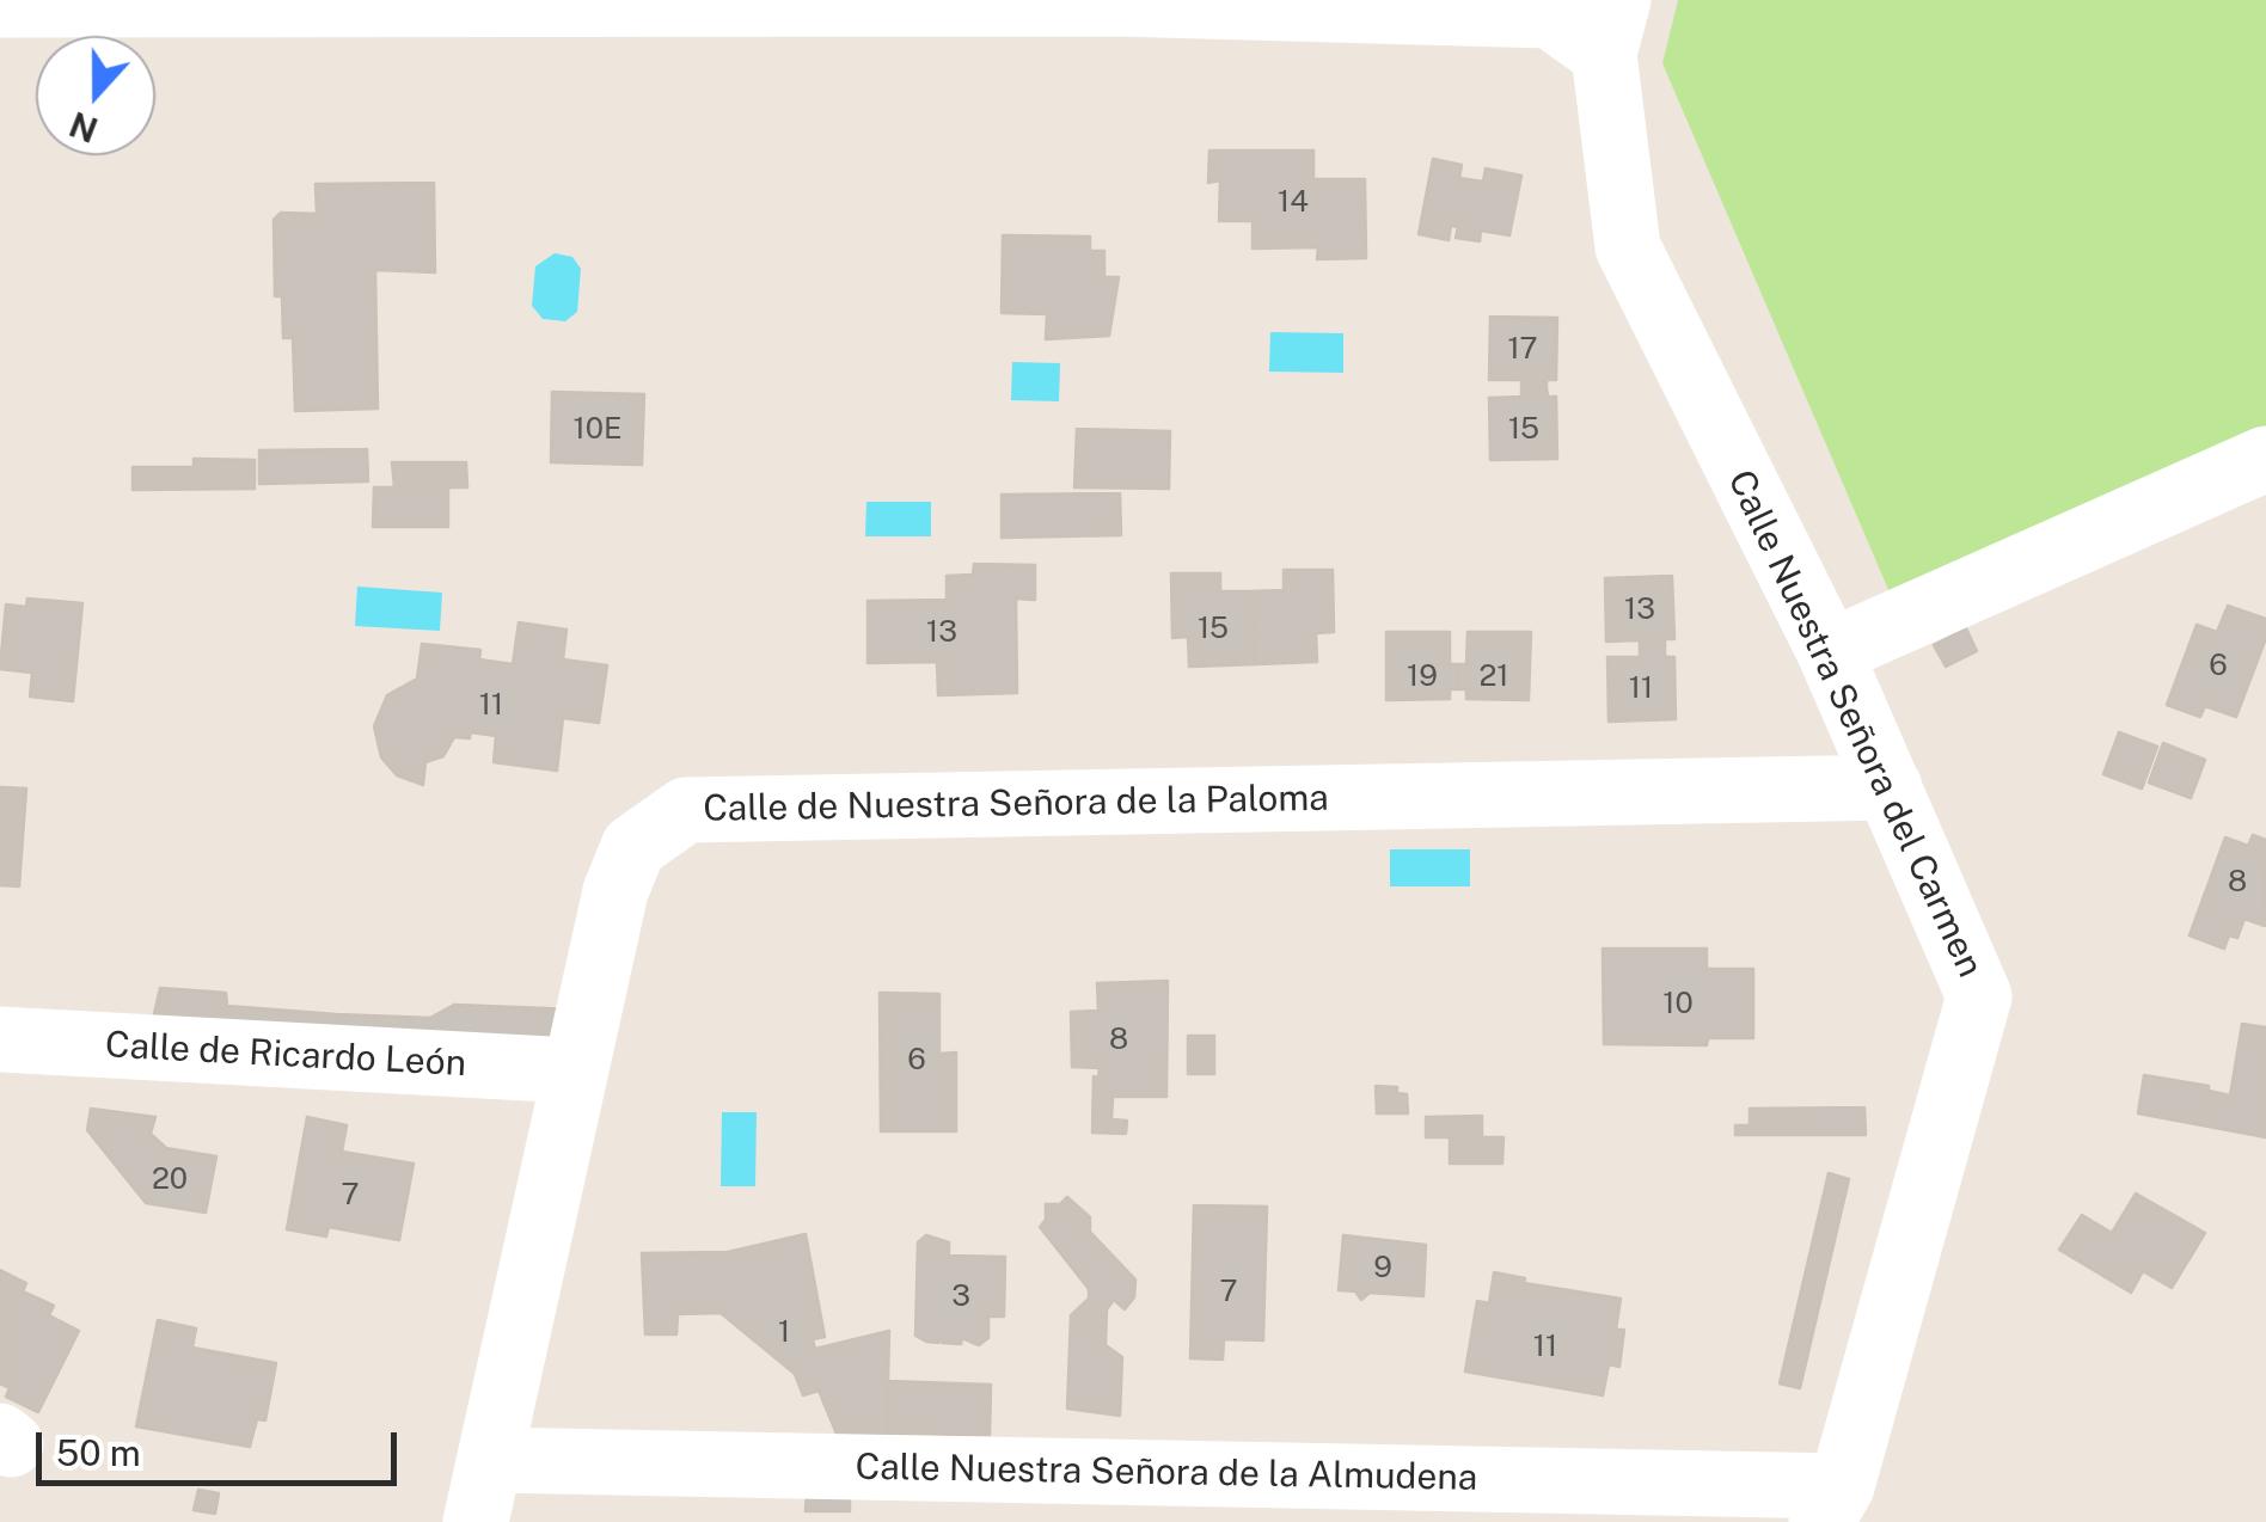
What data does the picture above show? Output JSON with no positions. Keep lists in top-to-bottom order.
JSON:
{
  "streets": {
    "street": [
      "Calle Nuestra Señora del Carmen",
      "Calle de Nuestra Señora de la Paloma",
      "Calle de Ricardo León",
      "Calle Nuestra Señora de la Almudena"
    ]
  },
  "crossings": [
    ["Calle Nuestra Señora del Carmen", "Calle de Nuestra Señora de la Paloma"],
    ["Calle Nuestra Señora del Carmen", "Calle Nuestra Señora de la Almudena"],
    ["Calle de Nuestra Señora de la Paloma", "Calle de Ricardo León"],
    ["Calle de Nuestra Señora de la Paloma", "Calle Nuestra Señora de la Almudena"]
  ],
  "house_numbers": [
    "14",
    "17",
    "10E",
    "15",
    "13",
    "15",
    "13",
    "6",
    "19",
    "21",
    "11",
    "11",
    "8",
    "10",
    "8",
    "6",
    "20",
    "7",
    "9",
    "7",
    "3",
    "1",
    "11"
  ],
  "scale_bar": "50 m",
  "north": "bottom"
}
